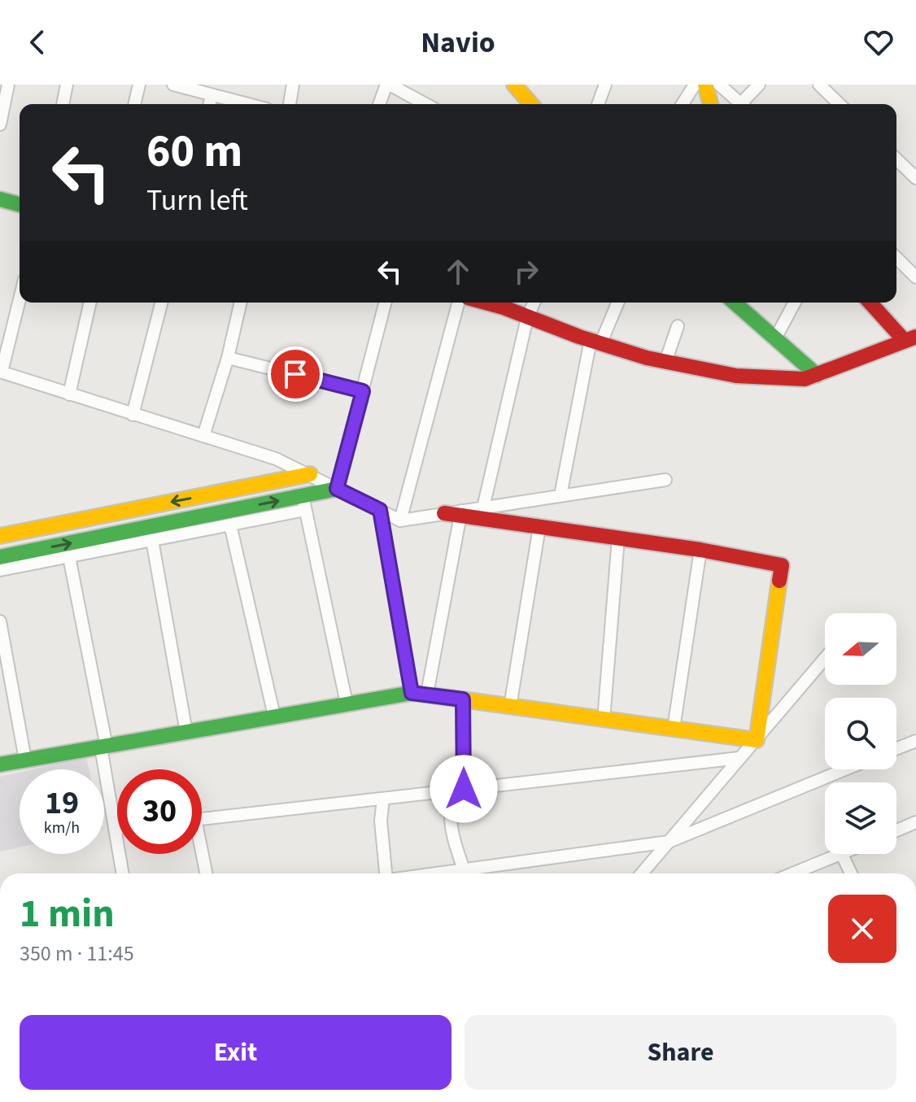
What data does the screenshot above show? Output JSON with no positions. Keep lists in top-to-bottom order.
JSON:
{
  "north": "left",
  "page": {
    "header": "Navio",
    "turn": ["60 m", "Turn left"],
    "speed": "19 km/h",
    "limit": "30",
    "heading": ["1 min", "350 m · 11:45"],
    "buttons": ["Exit", "Share"]
  }
}
